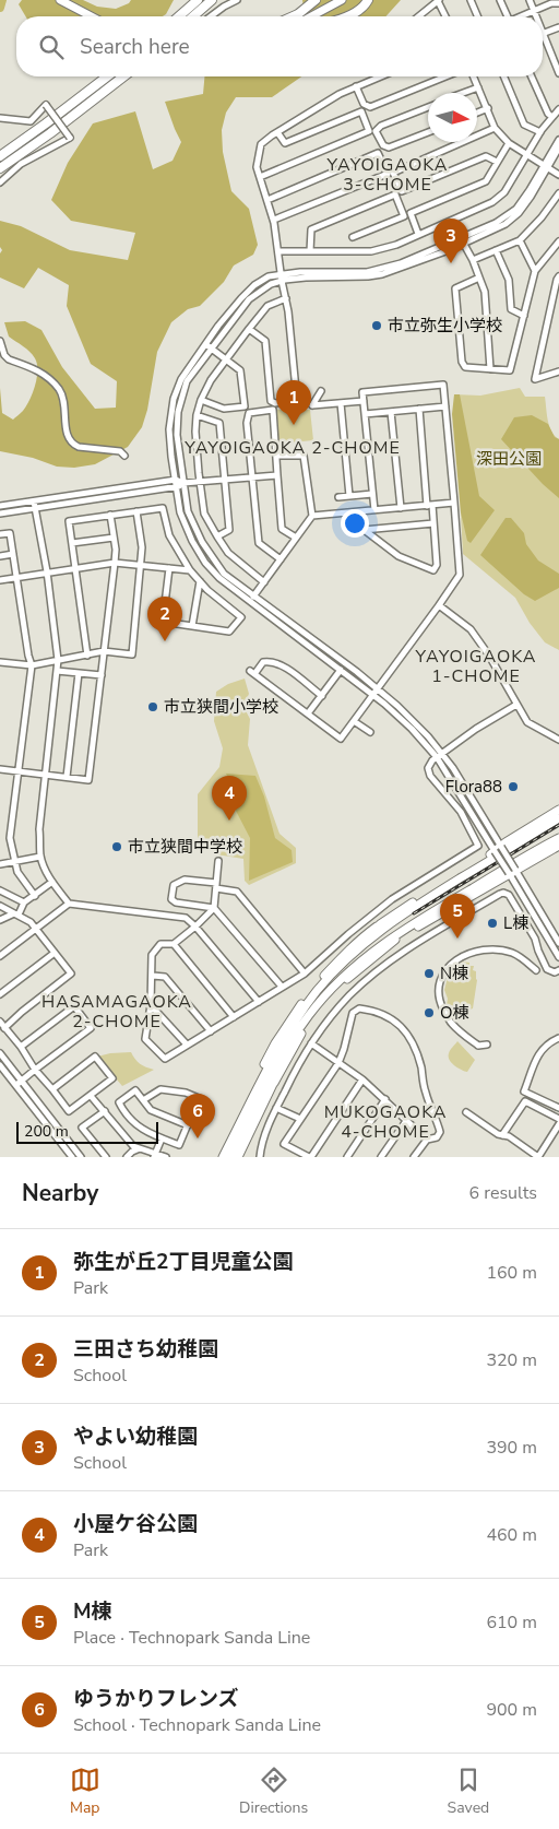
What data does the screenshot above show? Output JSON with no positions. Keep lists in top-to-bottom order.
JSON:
{
  "districts": [
    "YAYOIGAOKA 3-CHOME",
    "YAYOIGAOKA 2-CHOME",
    "YAYOIGAOKA 1-CHOME",
    "HASAMAGAOKA 2-CHOME",
    "MUKOGAOKA 4-CHOME"
  ],
  "parks": ["深田公園"],
  "places": [
    "市立弥生小学校",
    "市立狭間小学校",
    "Flora88",
    "市立狭間中学校",
    "L棟",
    "N棟",
    "O棟"
  ],
  "scale_bar": "200 m",
  "north": "right",
  "page": {
    "search": "Search here",
    "pins": [
      "3",
      "1",
      "2",
      "4",
      "5",
      "6"
    ],
    "scale": "200 m",
    "heading": ["Nearby", "6 results"],
    "list": [
      {
        "mark": "1",
        "name": "弥生が丘2丁目児童公園",
        "note": "Park",
        "value": "160 m"
      },
      {
        "mark": "2",
        "name": "三田さち幼稚園",
        "note": "School",
        "value": "320 m"
      },
      {
        "mark": "3",
        "name": "やよい幼稚園",
        "note": "School",
        "value": "390 m"
      },
      {
        "mark": "4",
        "name": "小屋ケ谷公園",
        "note": "Park",
        "value": "460 m"
      },
      {
        "mark": "5",
        "name": "M棟",
        "note": "Place · Technopark Sanda Line",
        "value": "610 m"
      },
      {
        "mark": "6",
        "name": "ゆうかりフレンズ",
        "note": "School · Technopark Sanda Line",
        "value": "900 m"
      }
    ],
    "nav": ["Map", "Directions", "Saved"]
  }
}
